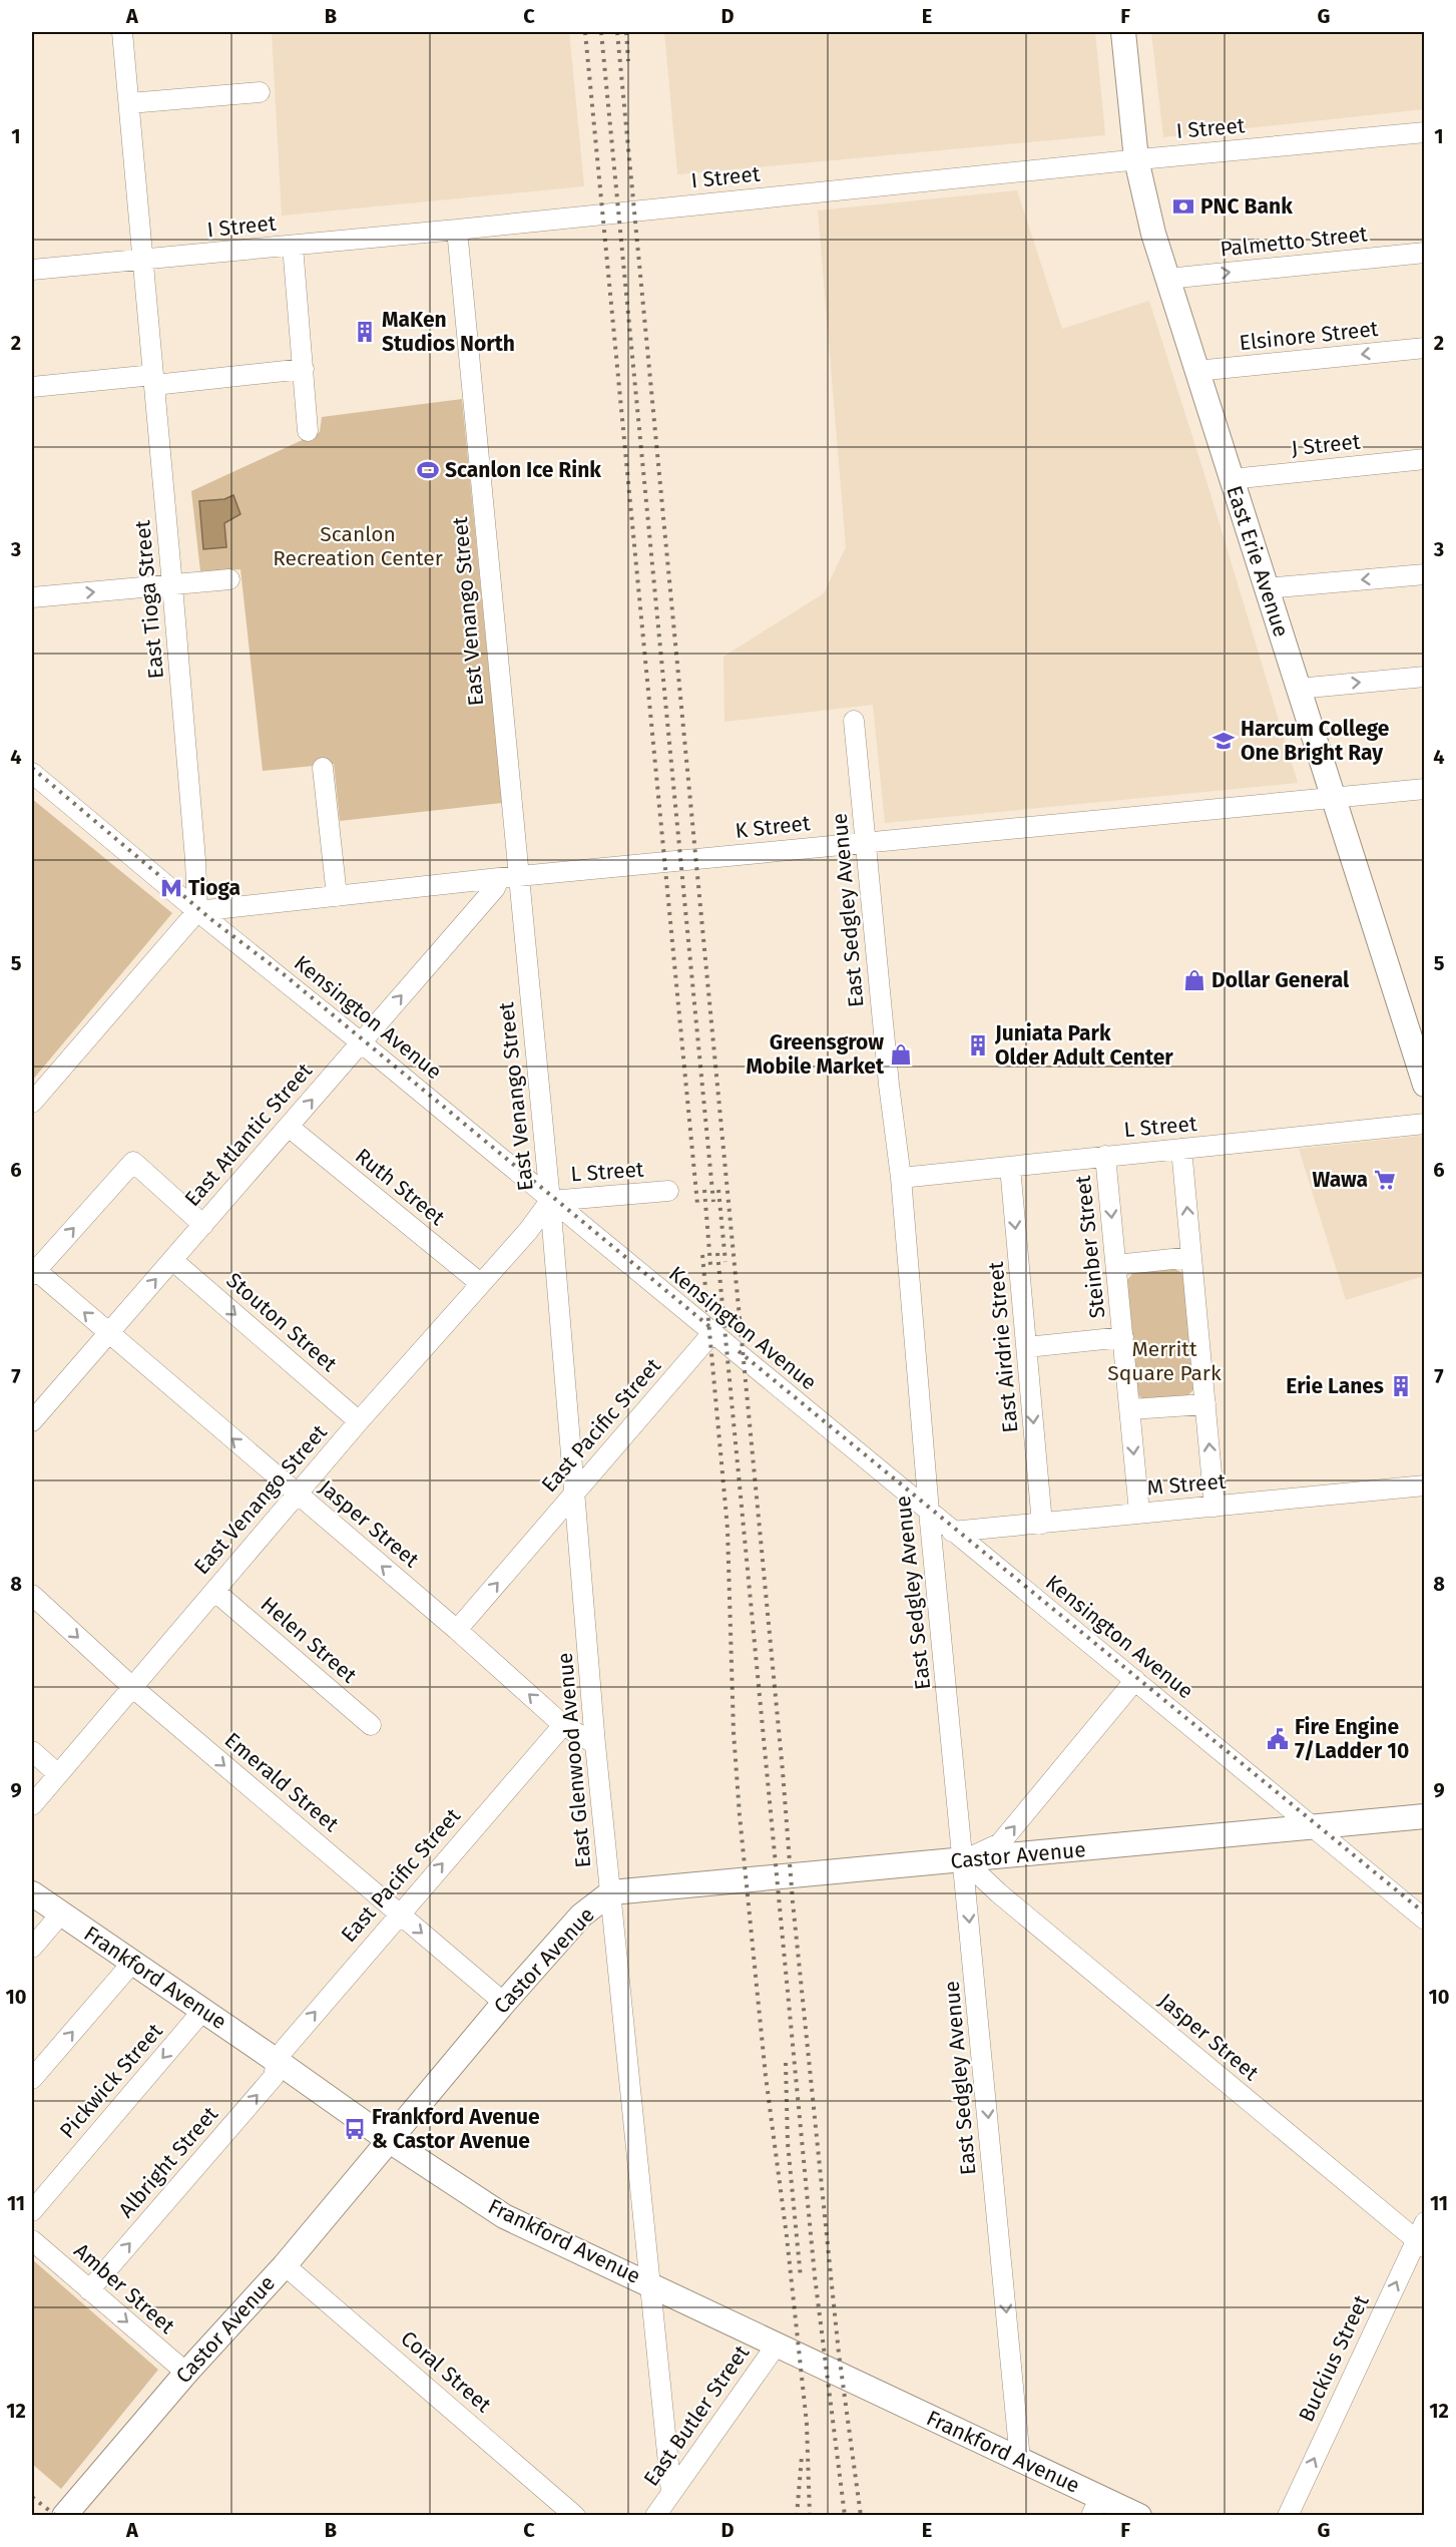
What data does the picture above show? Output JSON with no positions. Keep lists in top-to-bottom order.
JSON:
{
  "streets": {
    "main road": ["East Erie Avenue", "Castor Avenue", "Frankford Avenue"],
    "street": [
      "I Street",
      "Palmetto Street",
      "Elsinore Street",
      "J Street",
      "East Tioga Street",
      "East Venango Street",
      "K Street",
      "East Sedgley Avenue",
      "Kensington Avenue",
      "L Street",
      "East Atlantic Street",
      "Ruth Street",
      "Steinber Street",
      "Stouton Street",
      "East Airdrie Street",
      "East Pacific Street",
      "M Street",
      "Jasper Street",
      "Helen Street",
      "East Glenwood Avenue",
      "Emerald Street",
      "Pickwick Street",
      "Albright Street",
      "Amber Street",
      "Buckius Street",
      "Coral Street",
      "East Butler Street"
    ]
  },
  "crossings": [
    ["I Street", "East Erie Avenue"],
    ["I Street", "East Tioga Street"],
    ["I Street", "East Venango Street"],
    ["Palmetto Street", "East Erie Avenue"],
    ["Elsinore Street", "East Erie Avenue"],
    ["J Street", "East Erie Avenue"],
    ["East Erie Avenue", "K Street"],
    ["East Tioga Street", "K Street"],
    ["East Tioga Street", "Kensington Avenue"],
    ["East Venango Street", "K Street"],
    ["East Venango Street", "Kensington Avenue"],
    ["East Venango Street", "L Street"],
    ["East Venango Street", "East Atlantic Street"],
    ["East Venango Street", "Ruth Street"],
    ["East Venango Street", "Stouton Street"],
    ["East Venango Street", "Jasper Street"],
    ["East Venango Street", "Helen Street"],
    ["East Venango Street", "East Glenwood Avenue"],
    ["East Venango Street", "Emerald Street"],
    ["K Street", "East Sedgley Avenue"],
    ["K Street", "Kensington Avenue"],
    ["K Street", "East Atlantic Street"],
    ["East Sedgley Avenue", "Kensington Avenue"],
    ["East Sedgley Avenue", "L Street"],
    ["East Sedgley Avenue", "Jasper Street"],
    ["East Sedgley Avenue", "Castor Avenue"],
    ["East Sedgley Avenue", "Frankford Avenue"],
    ["Kensington Avenue", "L Street"],
    ["Kensington Avenue", "East Atlantic Street"],
    ["Kensington Avenue", "East Pacific Street"],
    ["Kensington Avenue", "M Street"],
    ["Kensington Avenue", "East Glenwood Avenue"],
    ["Kensington Avenue", "Castor Avenue"],
    ["L Street", "Steinber Street"],
    ["L Street", "East Airdrie Street"],
    ["L Street", "East Glenwood Avenue"],
    ["East Atlantic Street", "Ruth Street"],
    ["East Atlantic Street", "Stouton Street"],
    ["East Atlantic Street", "Jasper Street"],
    ["Steinber Street", "M Street"],
    ["East Airdrie Street", "M Street"],
    ["East Pacific Street", "Jasper Street"],
    ["East Pacific Street", "East Glenwood Avenue"],
    ["East Pacific Street", "Emerald Street"],
    ["East Pacific Street", "Frankford Avenue"],
    ["East Pacific Street", "Albright Street"],
    ["Jasper Street", "East Glenwood Avenue"],
    ["Jasper Street", "Castor Avenue"],
    ["Jasper Street", "Buckius Street"],
    ["East Glenwood Avenue", "Castor Avenue"],
    ["East Glenwood Avenue", "Frankford Avenue"],
    ["East Glenwood Avenue", "East Butler Street"],
    ["Emerald Street", "Castor Avenue"],
    ["Castor Avenue", "Frankford Avenue"],
    ["Castor Avenue", "Amber Street"],
    ["Castor Avenue", "Coral Street"],
    ["Frankford Avenue", "Pickwick Street"],
    ["Frankford Avenue", "Albright Street"],
    ["Frankford Avenue", "East Butler Street"],
    ["Albright Street", "Amber Street"]
  ],
  "one_way": [
    "Palmetto Street",
    "Elsinore Street",
    "East Atlantic Street",
    "Stouton Street",
    "East Pacific Street",
    "Jasper Street",
    "Emerald Street",
    "Albright Street",
    "Amber Street",
    "Buckius Street"
  ],
  "parks": ["Scanlon Recreation Center", "Merritt Square Park"],
  "places": {
    "bank": ["PNC Bank"],
    "building": ["MaKen Studios North", "Juniata Park Older Adult Center", "Erie Lanes"],
    "sports": ["Scanlon Ice Rink"],
    "school or university": ["Harcum College One Bright Ray"],
    "metro station": ["Tioga"],
    "shop": ["Dollar General", "Greensgrow Mobile Market"],
    "supermarket": ["Wawa"],
    "public building": ["Fire Engine 7/Ladder 10"],
    "bus stop": ["Frankford Avenue & Castor Avenue"]
  },
  "grid": {
    "columns": [
      "A",
      "B",
      "C",
      "D",
      "E",
      "F",
      "G"
    ],
    "rows": [
      "1",
      "2",
      "3",
      "4",
      "5",
      "6",
      "7",
      "8",
      "9",
      "10",
      "11",
      "12"
    ]
  }
}
